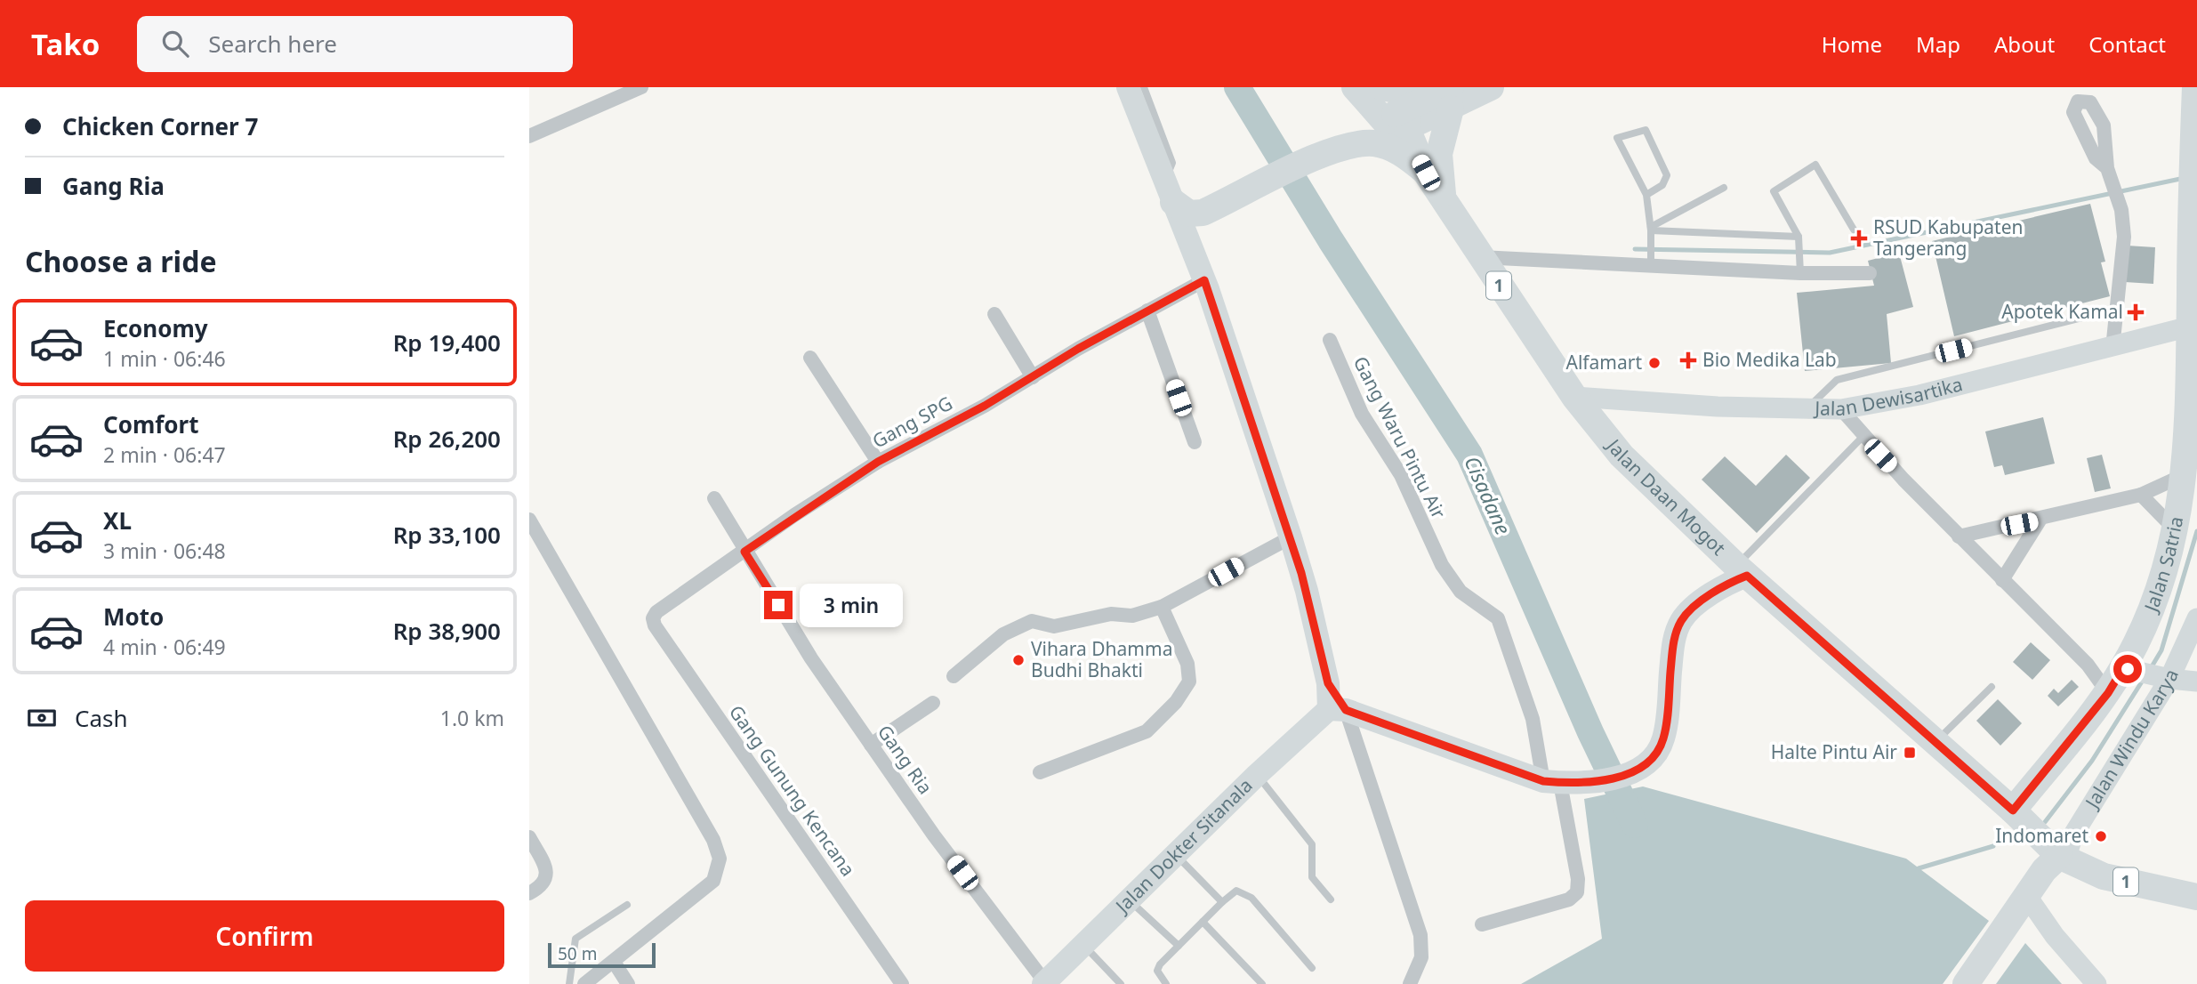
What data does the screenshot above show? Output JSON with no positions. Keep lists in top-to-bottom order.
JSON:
{
  "streets": {
    "highway": ["1", "Jalan Daan Mogot", "Jalan Satria"],
    "main road": ["Jalan Dokter Sitanala"],
    "street": [
      "Jalan Dewisartika",
      "Gang SPG",
      "Gang Waru Pintu Air",
      "Jalan Windu Karya",
      "Gang Ria",
      "Gang Gunung Kencana"
    ]
  },
  "crossings": [
    ["Jalan Dewisartika", "Jalan Daan Mogot"],
    ["Jalan Dewisartika", "Jalan Satria"],
    ["Gang SPG", "Gang Ria"],
    ["Gang SPG", "Gang Gunung Kencana"],
    ["Jalan Daan Mogot", "Jalan Satria"],
    ["Jalan Daan Mogot", "Jalan Windu Karya"],
    ["Gang Ria", "Jalan Dokter Sitanala"]
  ],
  "water": ["Cisadane"],
  "places": {
    "health": ["RSUD Kabupaten Tangerang", "Apotek Kamal", "Bio Medika Lab"],
    "other": ["Alfamart", "Vihara Dhamma Budhi Bhakti", "Indomaret"],
    "transit": ["Halte Pintu Air"]
  },
  "scale_bar": "50 m",
  "page": {
    "header": "Tako",
    "search": "Search here",
    "nav": [
      "Home",
      "Map",
      "About",
      "Contact"
    ],
    "banner": ["Chicken Corner 7", "Gang Ria"],
    "heading": "Choose a ride",
    "list": [
      {
        "name": "Economy",
        "note": "1 min · 06:46",
        "value": "Rp 19,400"
      },
      {
        "name": "Comfort",
        "note": "2 min · 06:47",
        "value": "Rp 26,200"
      },
      {
        "name": "XL",
        "note": "3 min · 06:48",
        "value": "Rp 33,100"
      },
      {
        "name": "Moto",
        "note": "4 min · 06:49",
        "value": "Rp 38,900"
      }
    ],
    "bubble": "3 min",
    "pay": ["Cash", "1.0 km"],
    "buttons": "Confirm",
    "scale": "50 m"
  }
}
